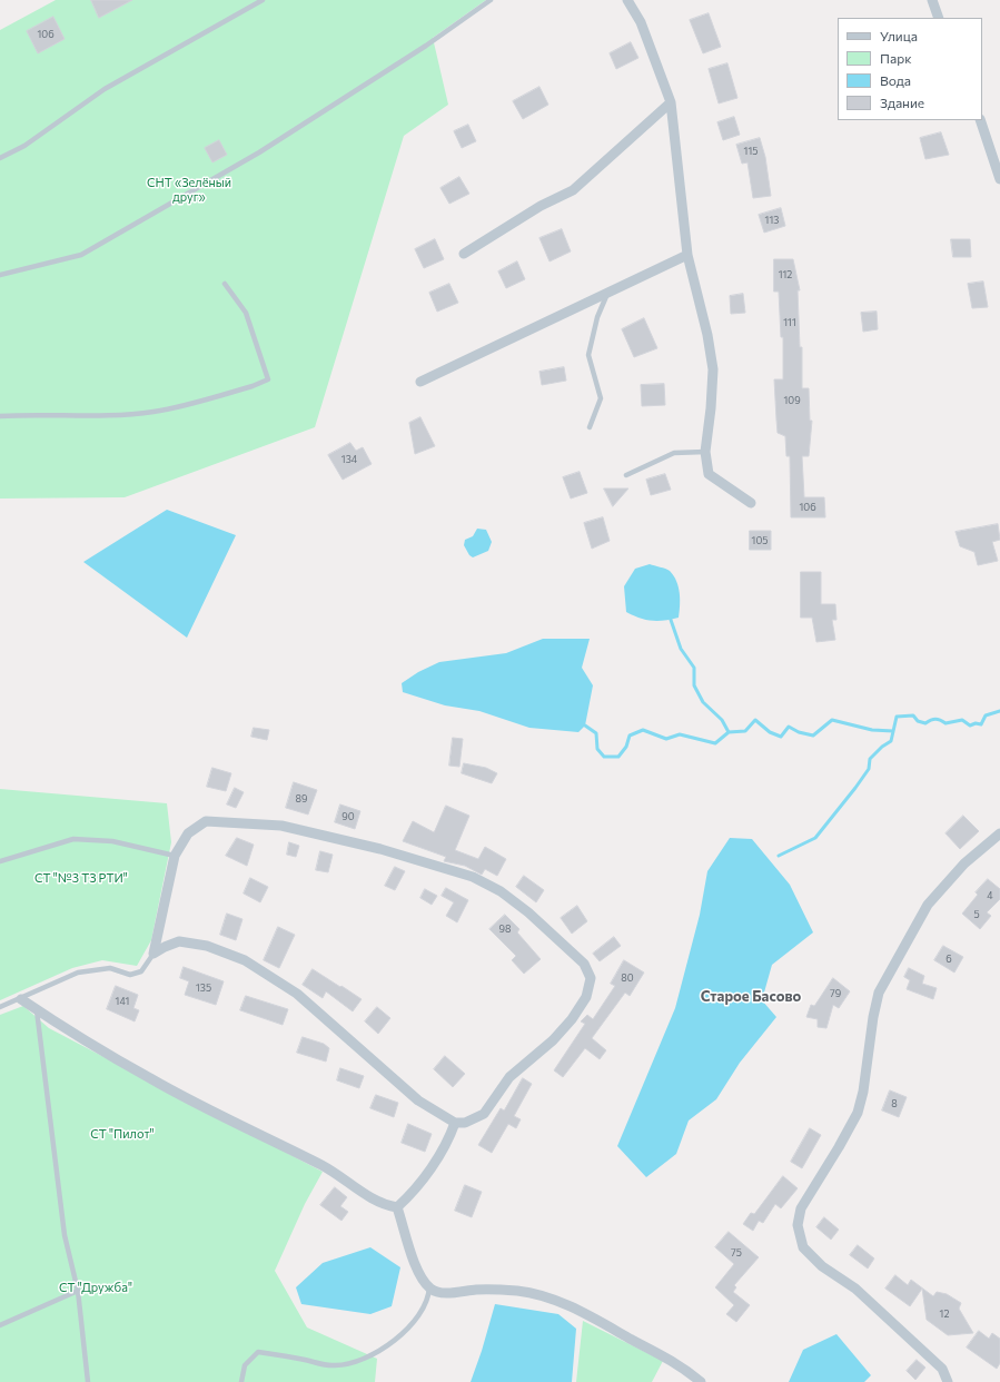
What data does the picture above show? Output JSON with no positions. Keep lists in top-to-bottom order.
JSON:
{
  "districts": ["Старое Басово"],
  "parks": [
    "СНТ «Зелёный друг»",
    "СТ \"№3 ТЗ РТИ\"",
    "СТ \"Пилот\"",
    "СТ \"Дружба\""
  ],
  "house_numbers": [
    "106",
    "115",
    "113",
    "112",
    "111",
    "109",
    "134",
    "106",
    "105",
    "89",
    "90",
    "4",
    "5",
    "98",
    "6",
    "80",
    "135",
    "79",
    "141",
    "8",
    "75",
    "12"
  ],
  "legend": [
    "Улица",
    "Парк",
    "Вода",
    "Здание"
  ]
}
